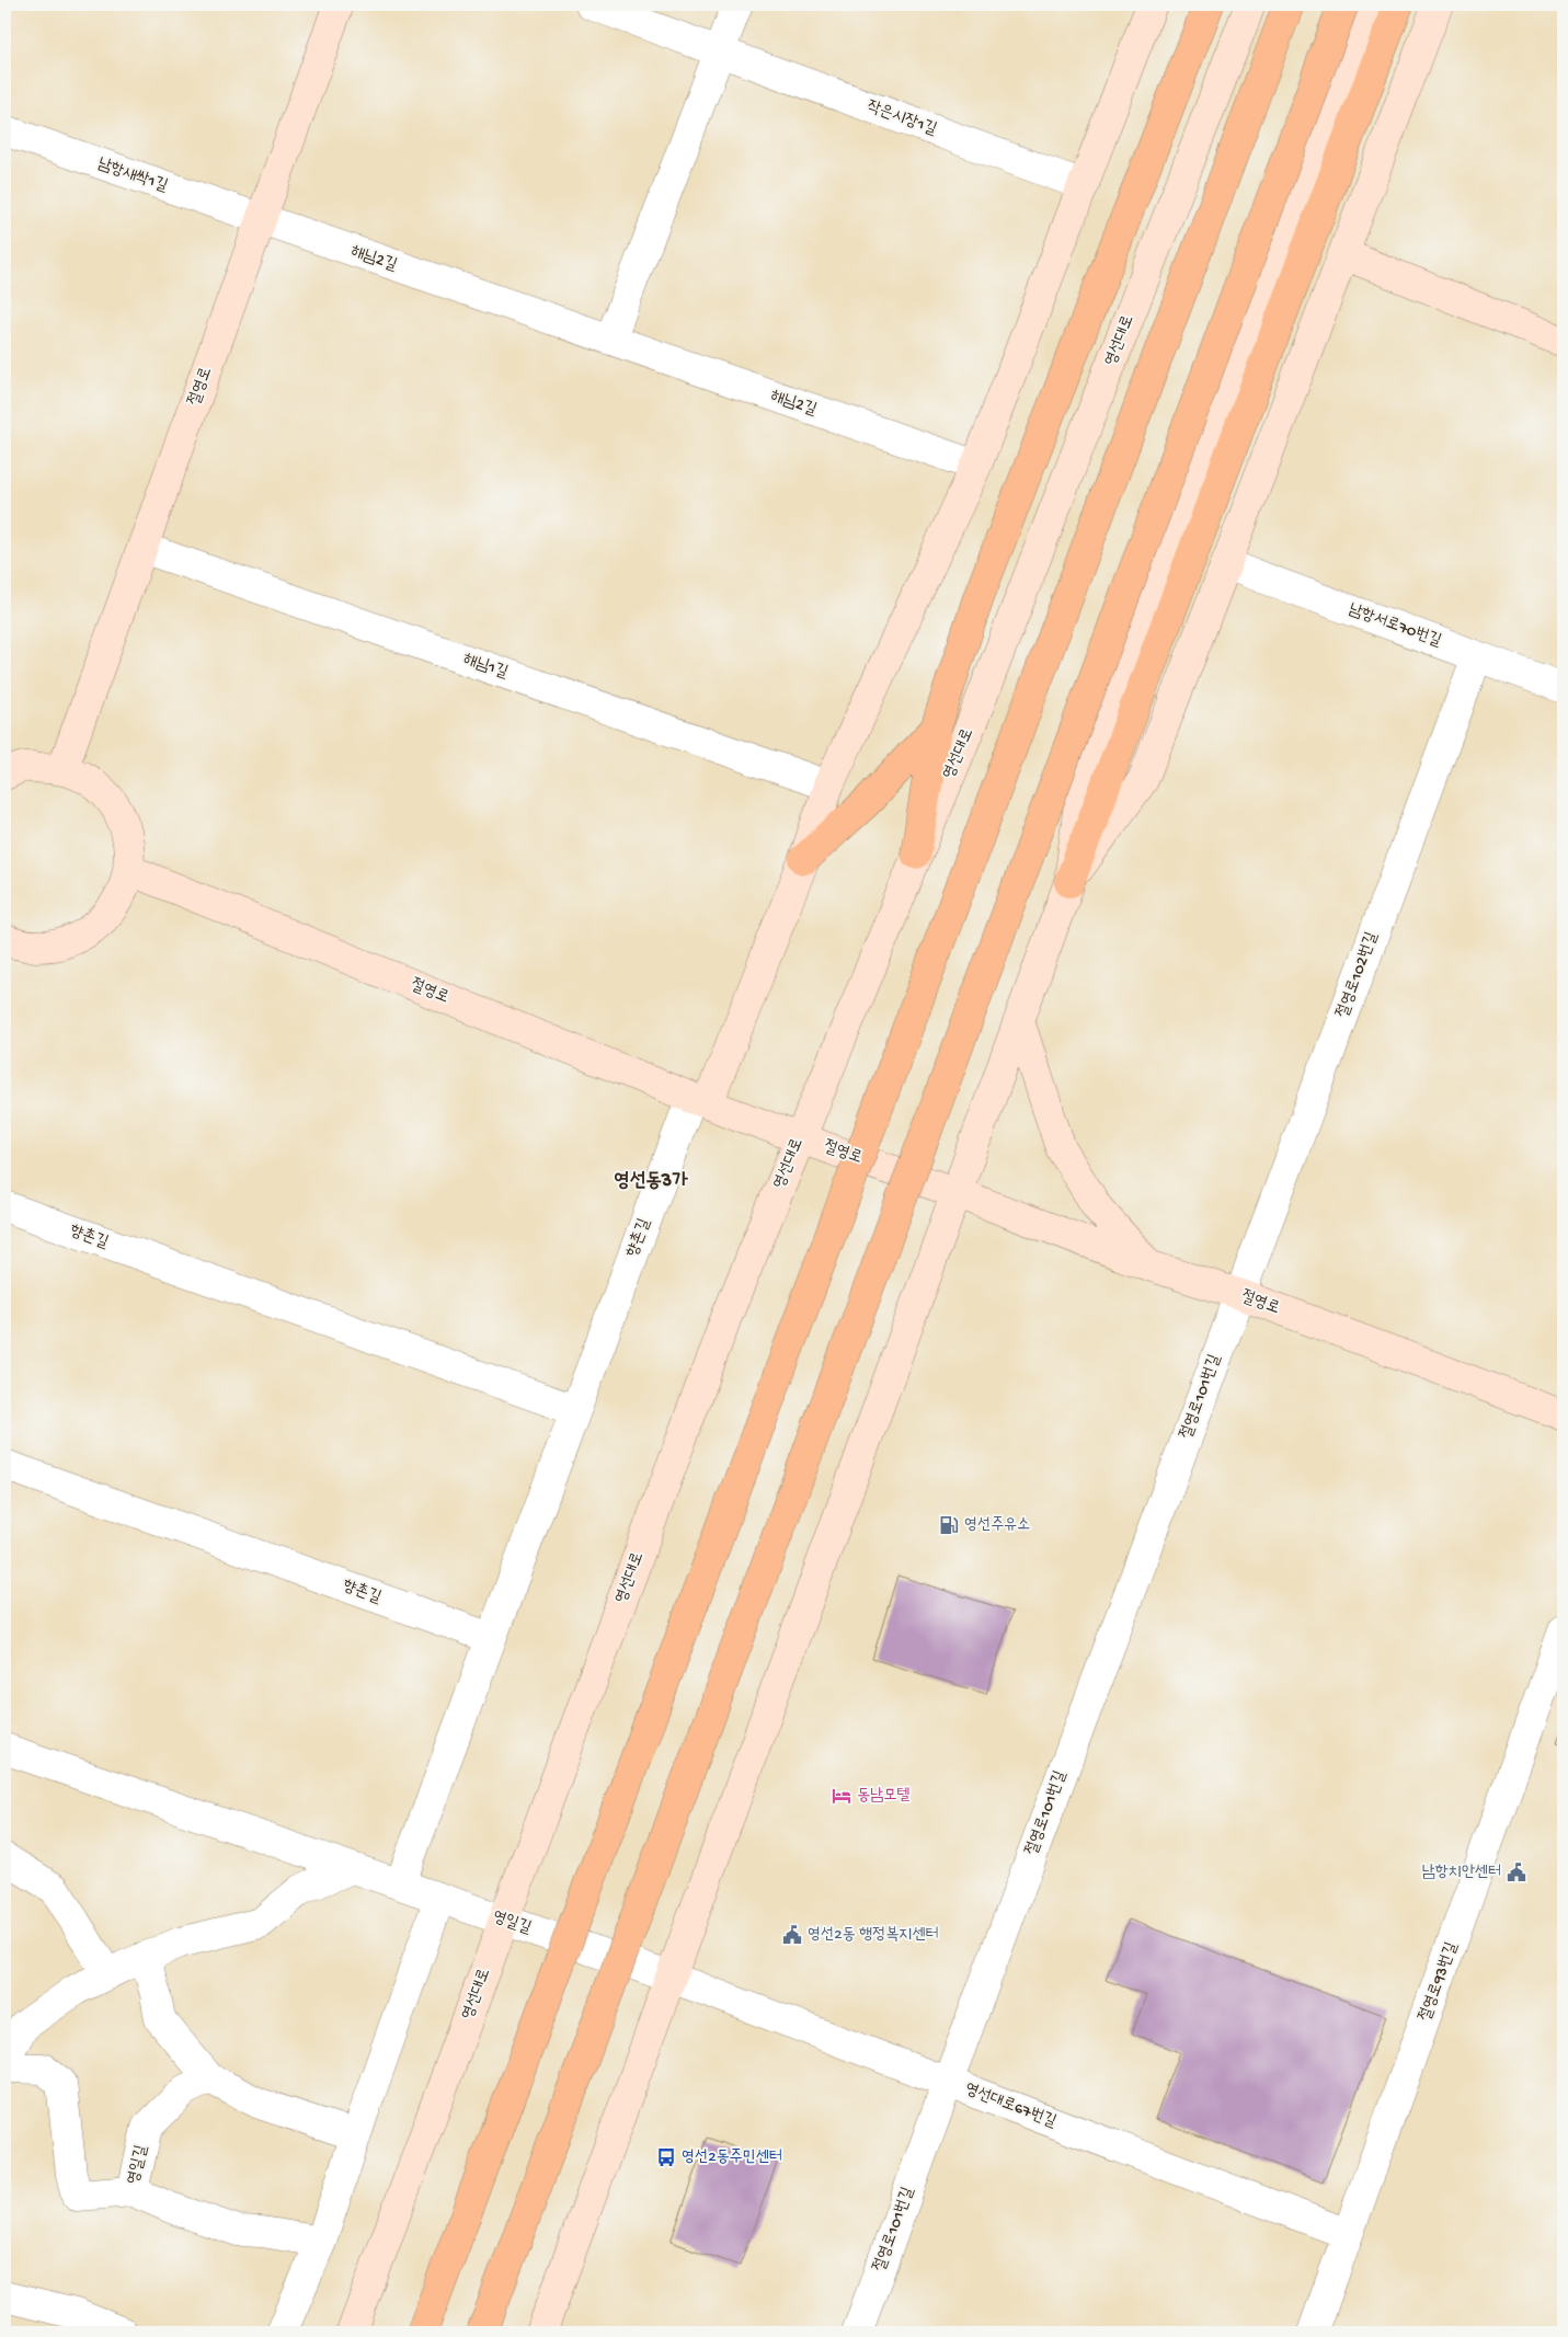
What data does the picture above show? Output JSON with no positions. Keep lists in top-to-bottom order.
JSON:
{
  "streets": {
    "main road": ["영선대로", "절영로"],
    "street": [
      "작은시장1길",
      "남항새싹1길",
      "해님2길",
      "남항서로70번길",
      "해님1길",
      "절영로102번길",
      "향촌길",
      "절영로101번길",
      "영일길",
      "절영로93번길",
      "영선대로67번길"
    ]
  },
  "crossings": [
    ["남항새싹1길", "해님2길"],
    ["남항새싹1길", "절영로"],
    ["해님2길", "절영로"],
    ["영선대로", "절영로"],
    ["영선대로", "영일길"],
    ["절영로", "해님1길"],
    ["절영로", "절영로102번길"],
    ["절영로", "향촌길"],
    ["절영로", "절영로101번길"],
    ["남항서로70번길", "절영로102번길"],
    ["절영로102번길", "절영로101번길"],
    ["절영로101번길", "영선대로67번길"],
    ["영일길", "영선대로67번길"],
    ["절영로93번길", "영선대로67번길"]
  ],
  "districts": ["영선동3가"],
  "places": {
    "fuel station": ["영선주유소"],
    "hotel": ["동남모텔"],
    "public building": ["남항치안센터", "영선2동 행정복지센터"],
    "bus stop": ["영선2동주민센터"]
  }
}
